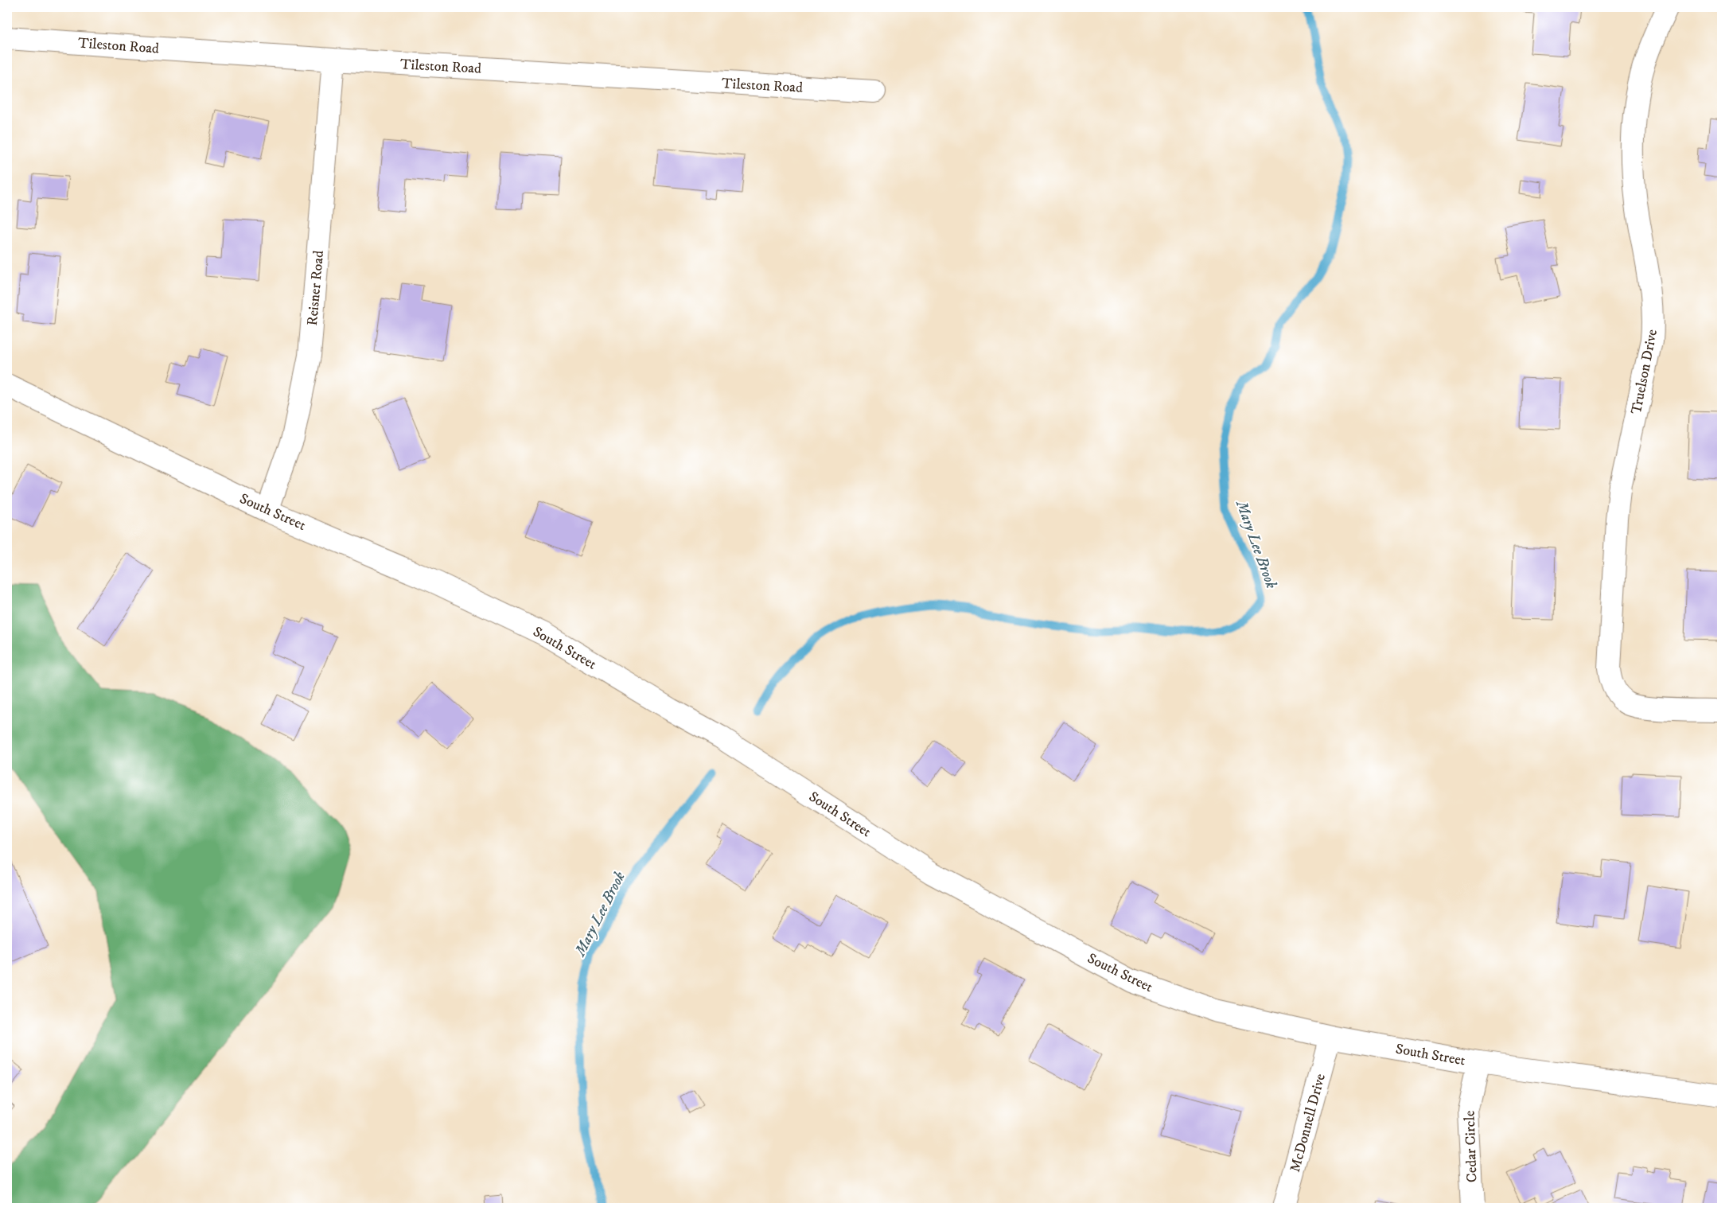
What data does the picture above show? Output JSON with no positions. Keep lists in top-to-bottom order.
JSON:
{
  "streets": {
    "street": [
      "Tileston Road",
      "Reisner Road",
      "Truelson Drive",
      "South Street",
      "McDonnell Drive",
      "Cedar Circle"
    ]
  },
  "crossings": [
    ["Tileston Road", "Reisner Road"],
    ["Reisner Road", "South Street"],
    ["South Street", "McDonnell Drive"],
    ["South Street", "Cedar Circle"]
  ],
  "water": ["Mary Lee Brook"]
}
